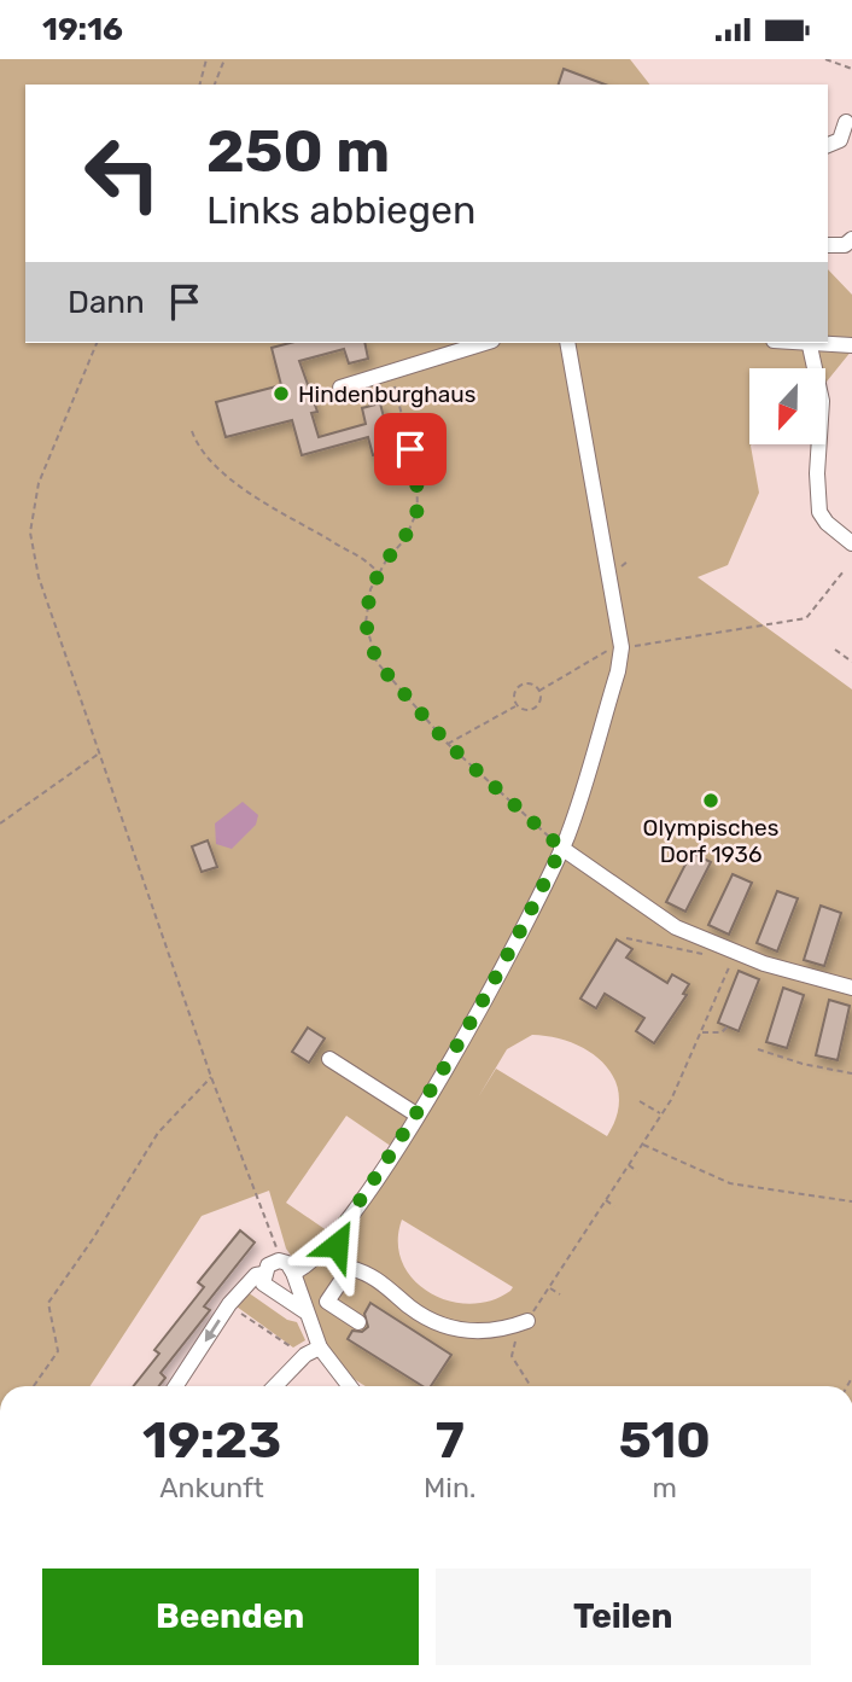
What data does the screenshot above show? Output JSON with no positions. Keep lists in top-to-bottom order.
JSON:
{
  "places": ["Hindenburghaus", "Olympisches Dorf 1936"],
  "north": "bottom",
  "page": {
    "status": "19:16",
    "turn": ["250 m", "Links abbiegen"],
    "then": "Dann",
    "eta": [
      "19:23",
      "Ankunft",
      "7",
      "Min.",
      "510",
      "m"
    ],
    "buttons": ["Beenden", "Teilen"]
  }
}
